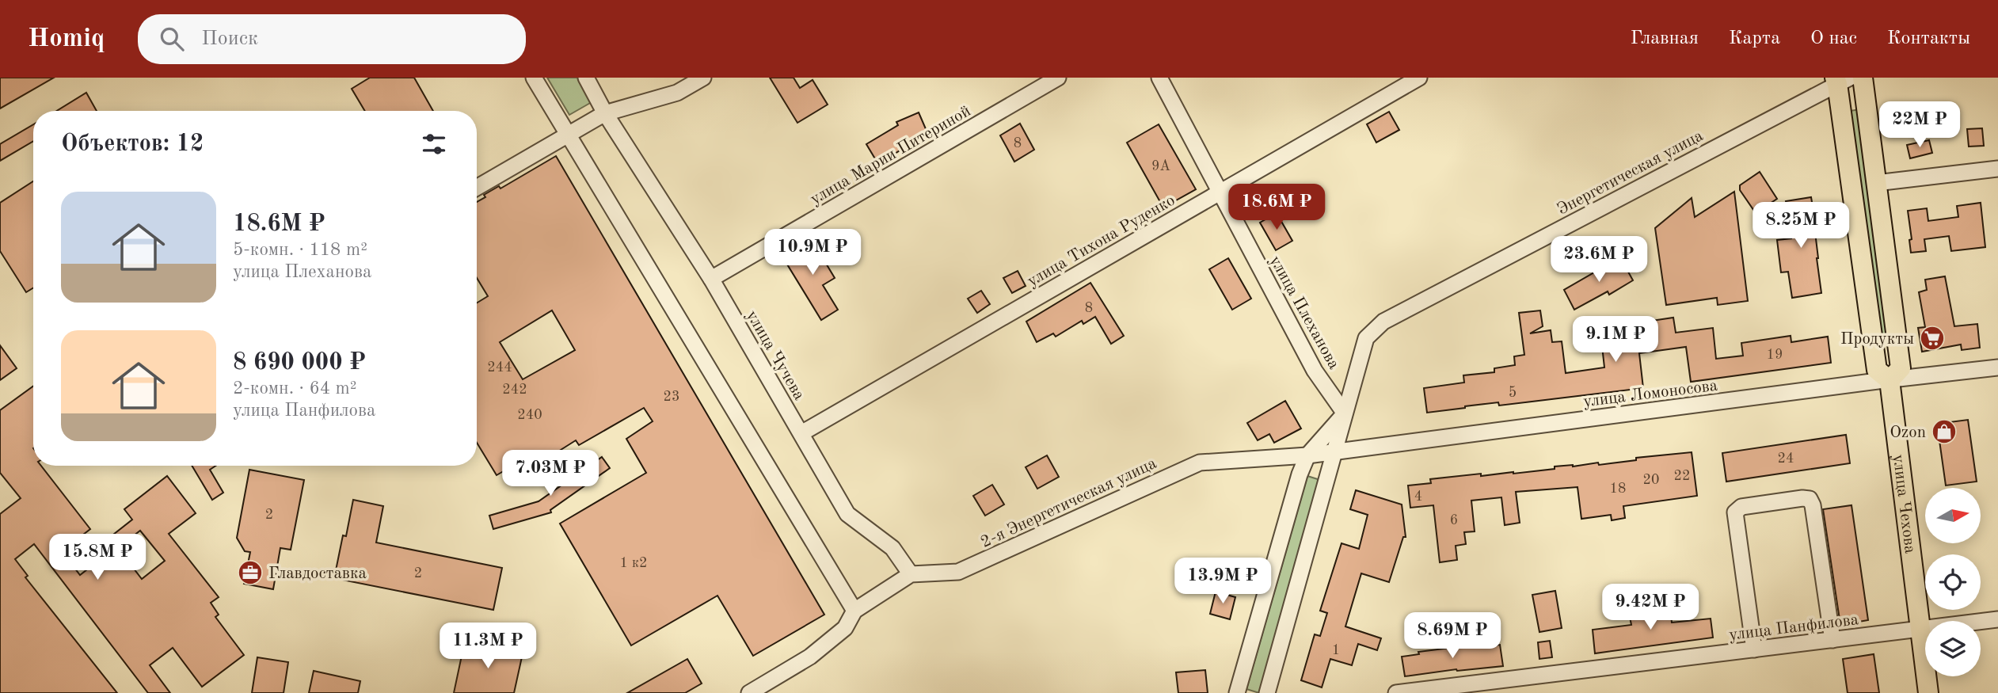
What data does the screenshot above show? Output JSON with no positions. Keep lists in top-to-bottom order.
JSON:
{
  "streets": {
    "main road": ["улица Чехова"],
    "street": [
      "улица Марии Питериной",
      "Энергетическая улица",
      "улица Тихона Руденко",
      "улица Плеханова",
      "улица Чучева",
      "улица Ломоносова",
      "2-я Энергетическая улица",
      "улица Панфилова"
    ]
  },
  "crossings": [
    ["улица Марии Питериной", "улица Чучева"],
    ["Энергетическая улица", "улица Плеханова"],
    ["Энергетическая улица", "улица Ломоносова"],
    ["Энергетическая улица", "2-я Энергетическая улица"],
    ["Энергетическая улица", "улица Чехова"],
    ["улица Тихона Руденко", "улица Плеханова"],
    ["улица Тихона Руденко", "улица Чучева"],
    ["улица Чучева", "2-я Энергетическая улица"],
    ["улица Ломоносова", "2-я Энергетическая улица"],
    ["улица Ломоносова", "улица Чехова"],
    ["улица Чехова", "улица Панфилова"]
  ],
  "places": {
    "supermarket": ["Продукты"],
    "shop": ["Ozon"],
    "office": ["Главдоставка"]
  },
  "house_numbers": [
    "8",
    "9А",
    "8",
    "19",
    "244",
    "242",
    "5",
    "23",
    "240",
    "24",
    "22",
    "20",
    "18",
    "4",
    "2",
    "6",
    "1 к2",
    "2",
    "1"
  ],
  "north": "right",
  "page": {
    "header": "Homiq",
    "search": "Поиск",
    "nav": [
      "Главная",
      "Карта",
      "О нас",
      "Контакты"
    ],
    "price": [
      "22M ₽",
      "18.6M ₽",
      "8.25M ₽",
      "10.9M ₽",
      "23.6M ₽",
      "9.1M ₽",
      "7.03M ₽",
      "15.8M ₽",
      "13.9M ₽",
      "9.42M ₽",
      "8.69M ₽",
      "11.3M ₽"
    ],
    "heading": "Объектов: 12",
    "list": [
      {
        "name": "18.6M ₽",
        "note": "5-комн. · 118 m² · улица Плеханова"
      },
      {
        "name": "8 690 000 ₽",
        "note": "2-комн. · 64 m² · улица Панфилова"
      }
    ]
  }
}
